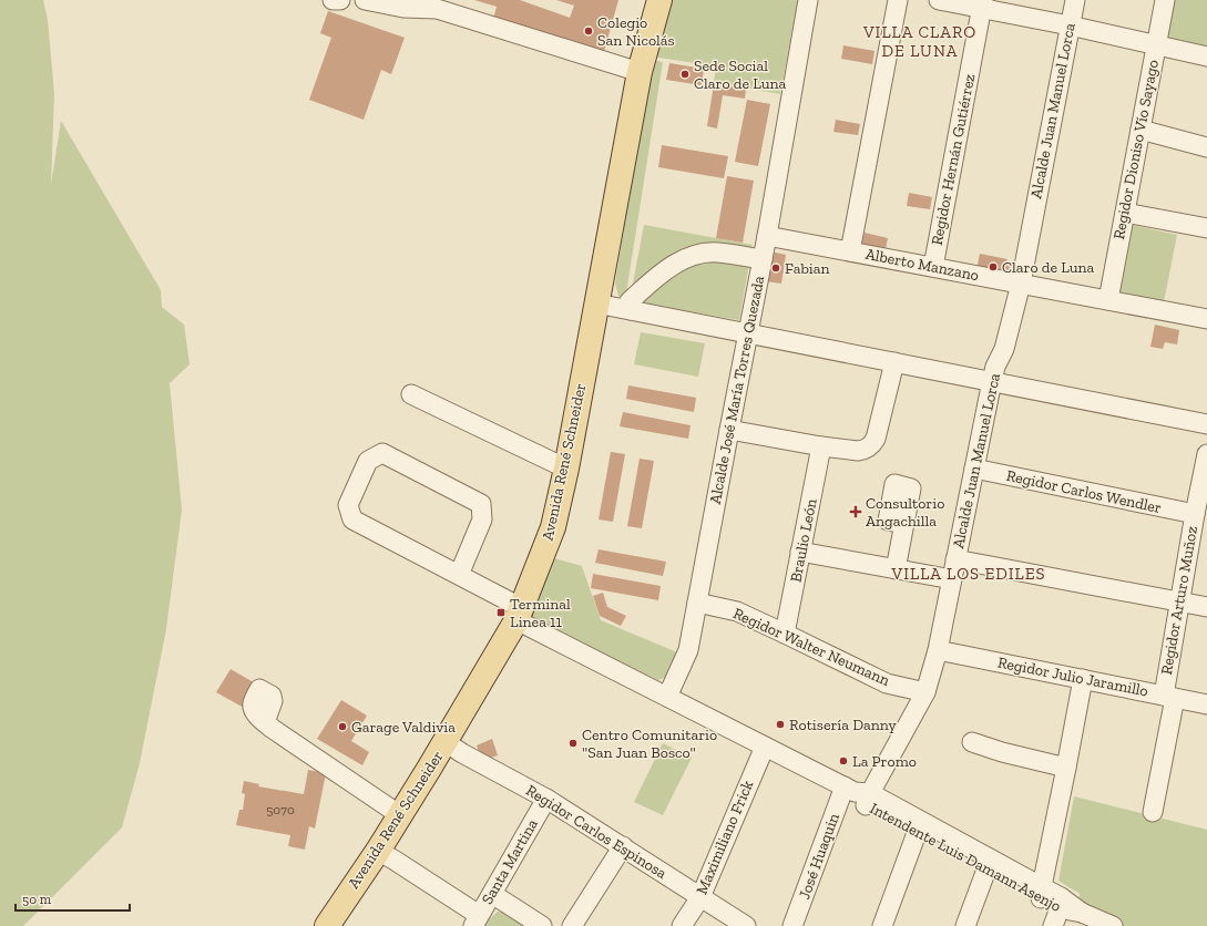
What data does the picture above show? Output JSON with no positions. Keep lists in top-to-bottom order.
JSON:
{
  "streets": {
    "main road": ["Avenida René Schneider"],
    "street": [
      "Alcalde Juan Manuel Lorca",
      "Regidor Dioniso Vío Sayago",
      "Regidor Hernán Gutiérrez",
      "Alberto Manzano",
      "Alcalde José María Torres Quezada",
      "Regidor Carlos Wendler",
      "Braulio León",
      "Regidor Arturo Muñoz",
      "Regidor Walter Neumann",
      "Regidor Julio Jaramillo",
      "Regidor Carlos Espinosa",
      "Maximiliano Frick",
      "José Huaquin",
      "Intendente Luis Damann Asenjo",
      "Santa Martina"
    ]
  },
  "crossings": [
    ["Alcalde Juan Manuel Lorca", "Alberto Manzano"],
    ["Alcalde Juan Manuel Lorca", "Regidor Carlos Wendler"],
    ["Alcalde Juan Manuel Lorca", "Regidor Walter Neumann"],
    ["Alcalde Juan Manuel Lorca", "Regidor Julio Jaramillo"],
    ["Alcalde Juan Manuel Lorca", "José Huaquin"],
    ["Alcalde Juan Manuel Lorca", "Intendente Luis Damann Asenjo"],
    ["Regidor Dioniso Vío Sayago", "Alberto Manzano"],
    ["Regidor Hernán Gutiérrez", "Alberto Manzano"],
    ["Alberto Manzano", "Alcalde José María Torres Quezada"],
    ["Alcalde José María Torres Quezada", "Regidor Walter Neumann"],
    ["Alcalde José María Torres Quezada", "Intendente Luis Damann Asenjo"],
    ["Avenida René Schneider", "Regidor Carlos Espinosa"],
    ["Avenida René Schneider", "Intendente Luis Damann Asenjo"],
    ["Regidor Carlos Wendler", "Regidor Arturo Muñoz"],
    ["Braulio León", "Regidor Walter Neumann"],
    ["Regidor Arturo Muñoz", "Regidor Julio Jaramillo"],
    ["Regidor Carlos Espinosa", "Maximiliano Frick"],
    ["Regidor Carlos Espinosa", "Santa Martina"],
    ["Maximiliano Frick", "Intendente Luis Damann Asenjo"],
    ["José Huaquin", "Intendente Luis Damann Asenjo"]
  ],
  "districts": ["VILLA CLARO DE LUNA", "VILLA LOS EDILES"],
  "places": {
    "other": [
      "Colegio San Nicolás",
      "Sede Social Claro de Luna",
      "Claro de Luna",
      "Fabian",
      "Rotisería Danny",
      "Garage Valdivia",
      "Centro Comunitario \"San Juan Bosco\"",
      "La Promo"
    ],
    "health": ["Consultorio Angachilla"],
    "transit": ["Terminal Linea 11"]
  },
  "house_numbers": ["5070"],
  "scale_bar": "50 m"
}
